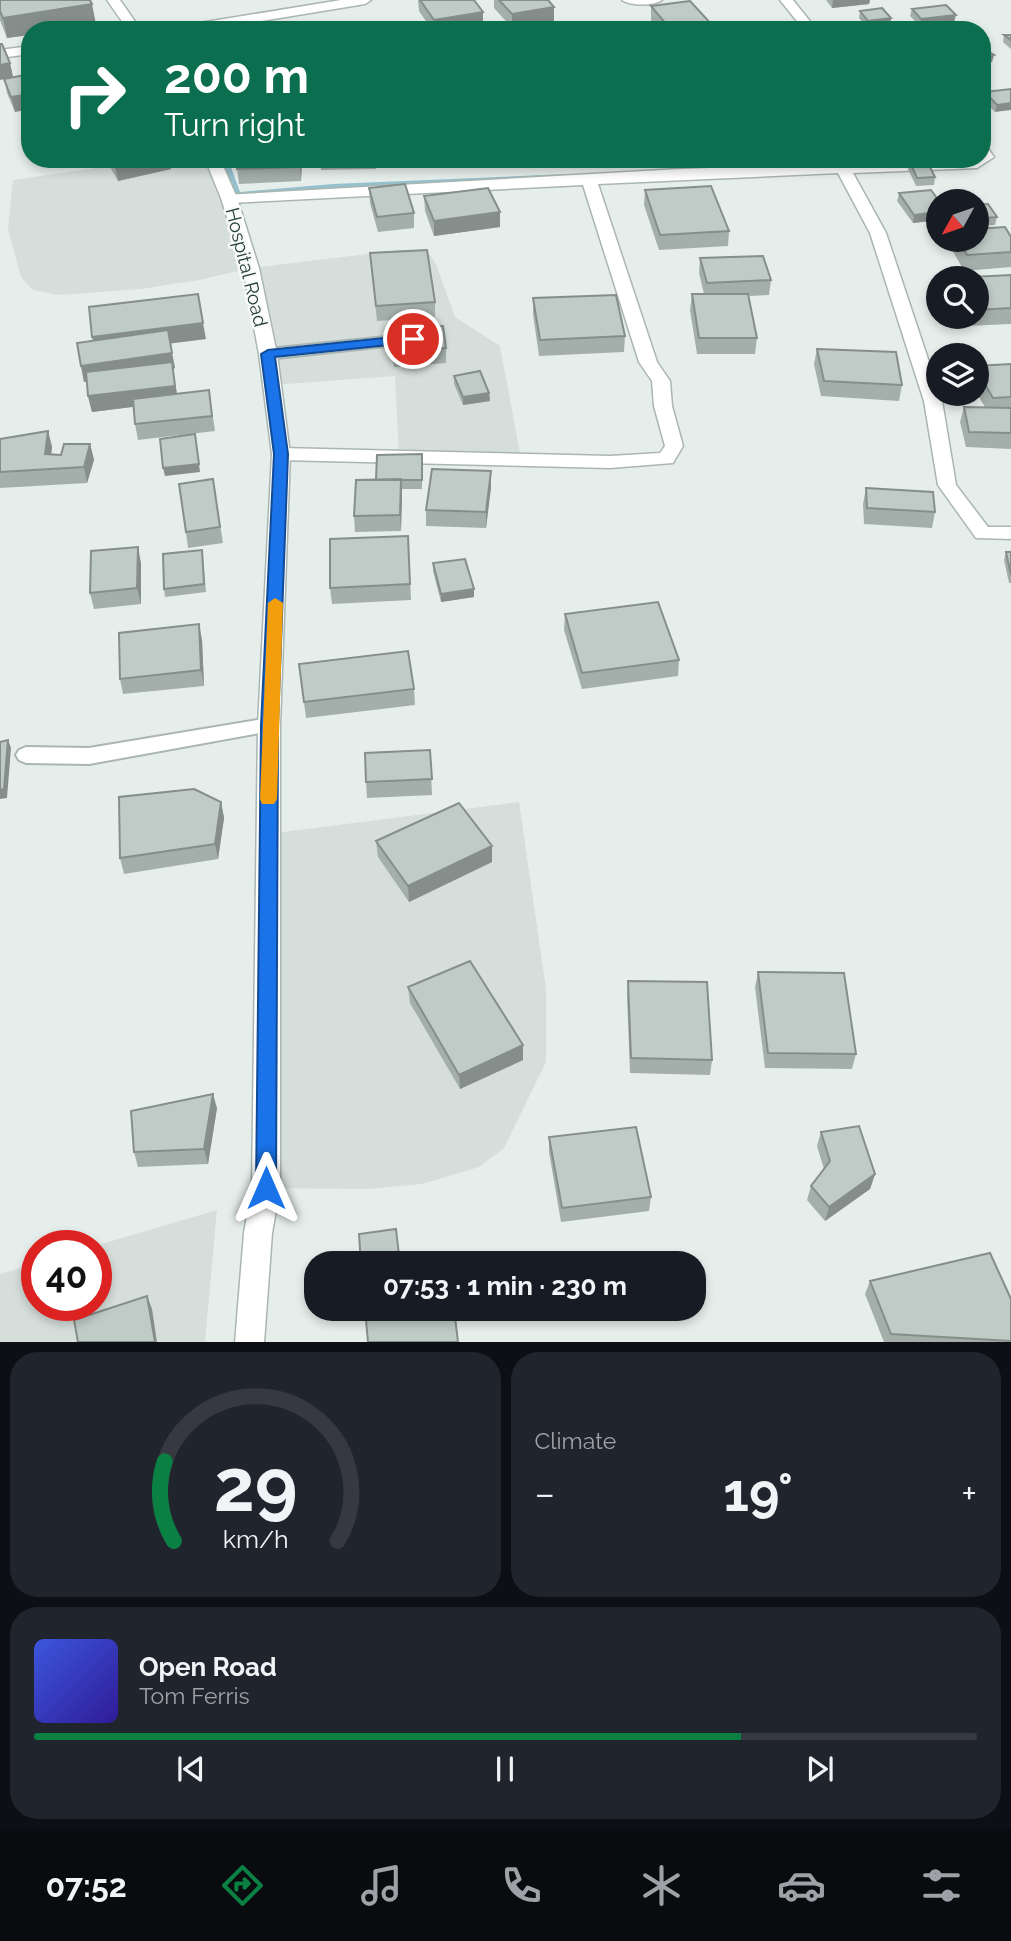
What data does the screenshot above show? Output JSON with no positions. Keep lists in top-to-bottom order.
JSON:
{
  "streets": {
    "street": ["Hospital Road"]
  },
  "north": "bottom left",
  "page": {
    "turn": ["200 m", "Turn right"],
    "limit": "40",
    "trip": "07:53 · 1 min · 230 m",
    "tile": "Climate",
    "heat": ["−", "19°", "+"],
    "song": ["Open Road", "Tom Ferris"],
    "tabs": "07:52",
    "gauge": ["29", "km/h"]
  }
}
